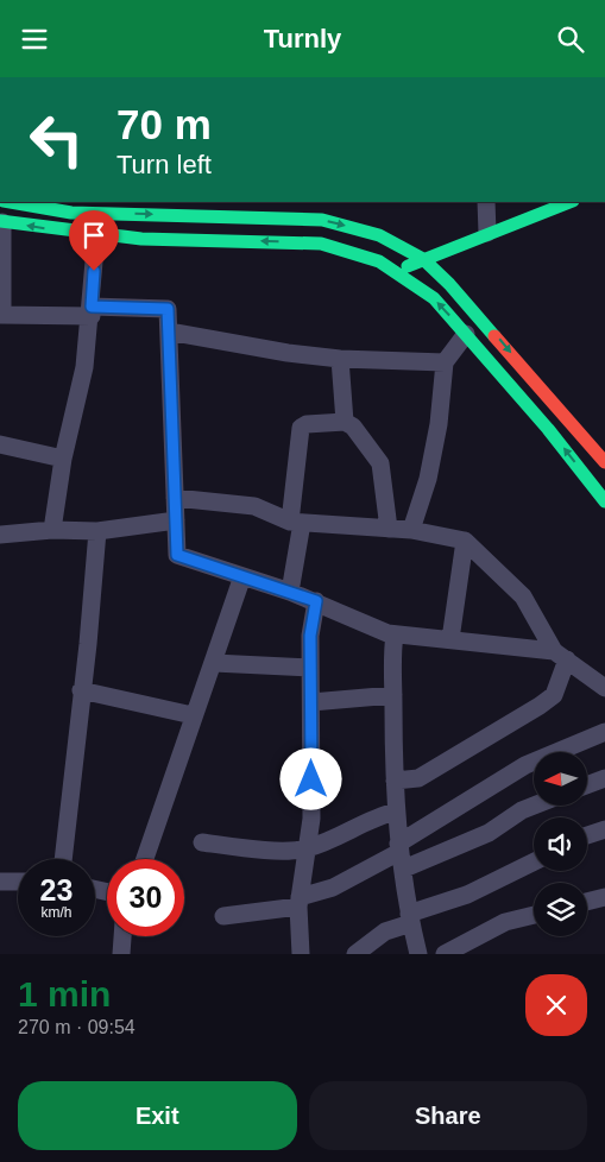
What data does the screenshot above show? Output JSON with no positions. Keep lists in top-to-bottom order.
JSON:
{
  "north": "left",
  "page": {
    "header": "Turnly",
    "turn": ["70 m", "Turn left"],
    "speed": "23 km/h",
    "limit": "30",
    "heading": ["1 min", "270 m · 09:54"],
    "buttons": ["Exit", "Share"]
  }
}
